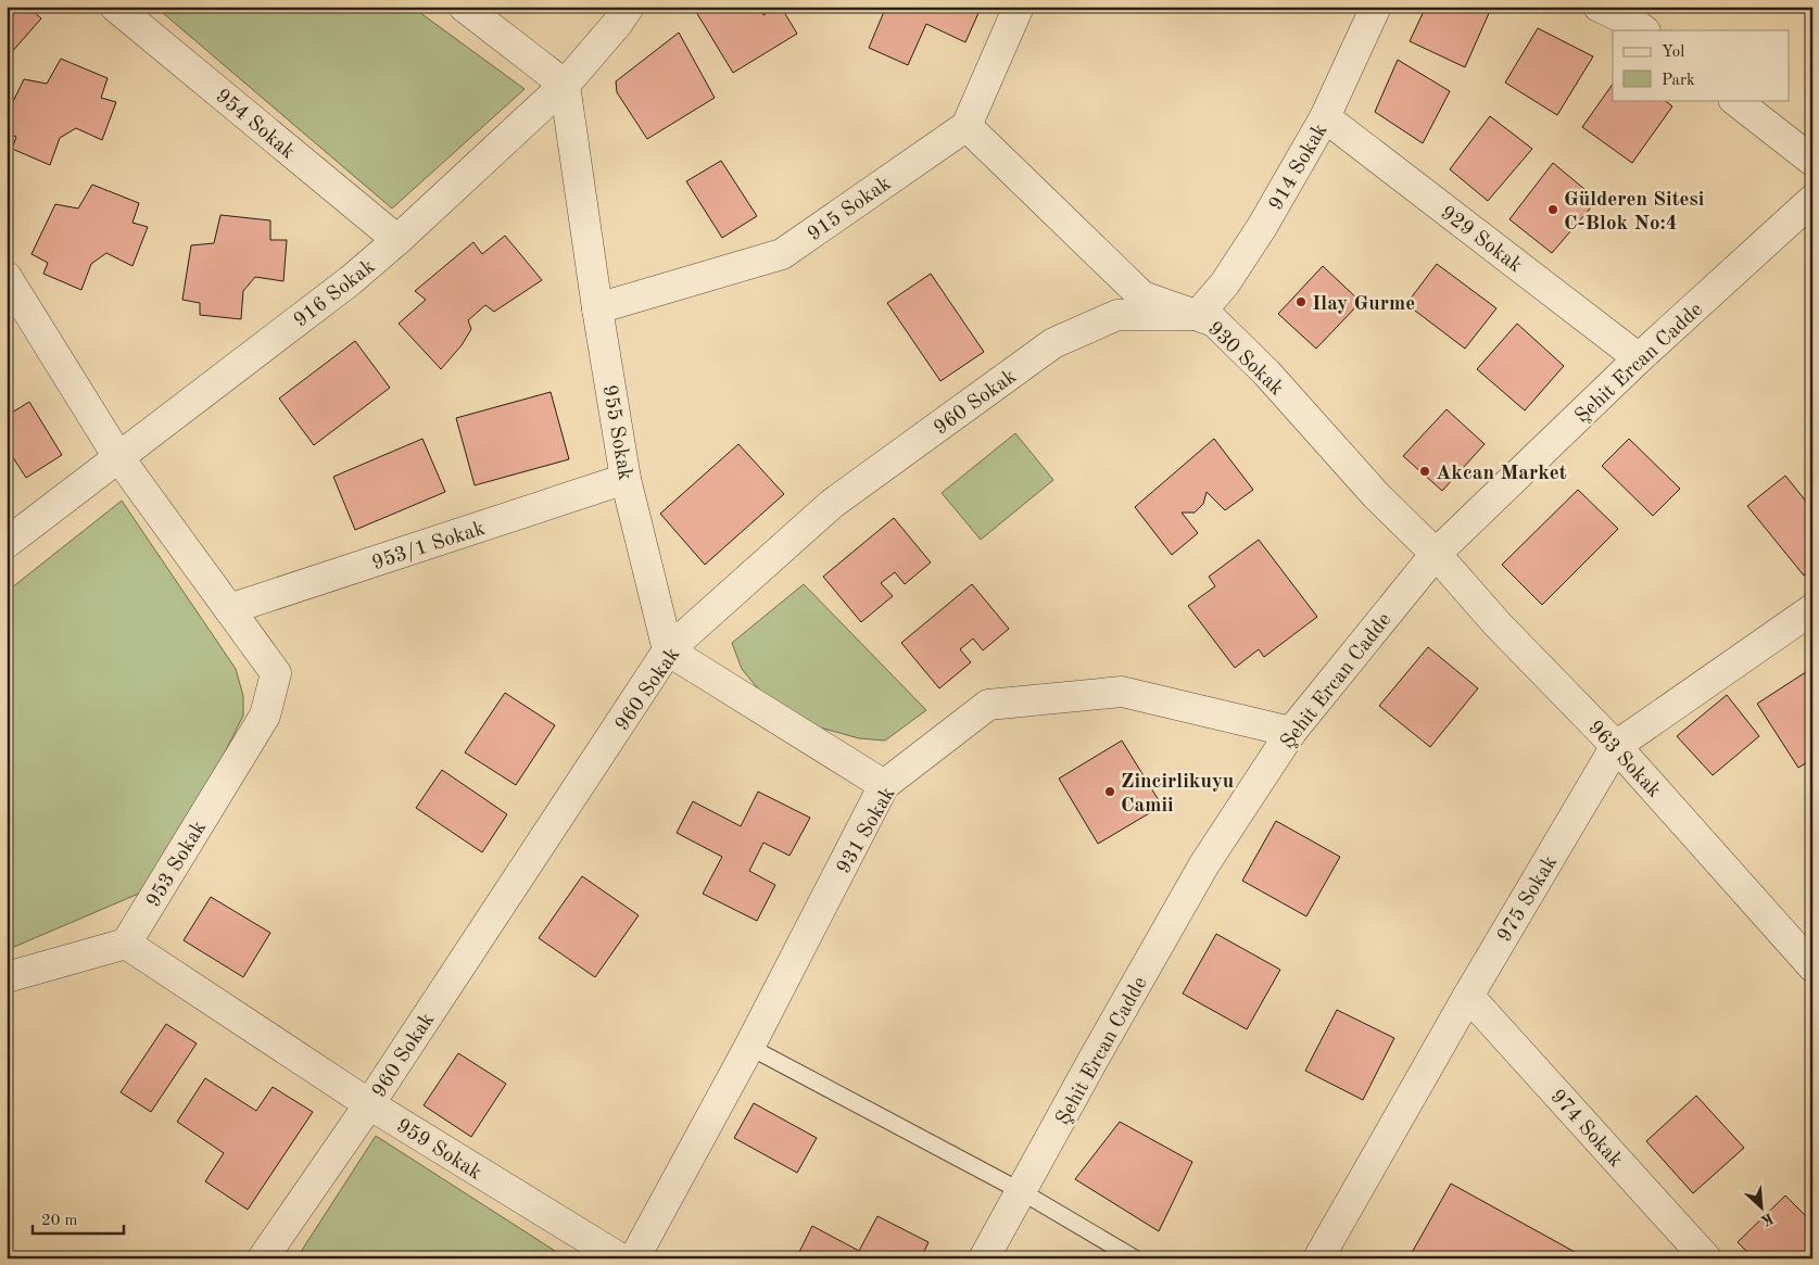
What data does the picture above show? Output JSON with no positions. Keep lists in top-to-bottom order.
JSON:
{
  "streets": {
    "street": [
      "954 Sokak",
      "914 Sokak",
      "915 Sokak",
      "929 Sokak",
      "916 Sokak",
      "930 Sokak",
      "Şehit Ercan Cadde",
      "960 Sokak",
      "955 Sokak",
      "953/1 Sokak",
      "963 Sokak",
      "931 Sokak",
      "953 Sokak",
      "975 Sokak",
      "974 Sokak",
      "959 Sokak"
    ]
  },
  "crossings": [
    ["954 Sokak", "916 Sokak"],
    ["914 Sokak", "929 Sokak"],
    ["914 Sokak", "930 Sokak"],
    ["914 Sokak", "960 Sokak"],
    ["915 Sokak", "930 Sokak"],
    ["915 Sokak", "955 Sokak"],
    ["929 Sokak", "Şehit Ercan Cadde"],
    ["916 Sokak", "955 Sokak"],
    ["930 Sokak", "Şehit Ercan Cadde"],
    ["930 Sokak", "960 Sokak"],
    ["930 Sokak", "963 Sokak"],
    ["Şehit Ercan Cadde", "963 Sokak"],
    ["Şehit Ercan Cadde", "931 Sokak"],
    ["960 Sokak", "955 Sokak"],
    ["960 Sokak", "959 Sokak"],
    ["955 Sokak", "953/1 Sokak"],
    ["953/1 Sokak", "953 Sokak"],
    ["963 Sokak", "975 Sokak"],
    ["953 Sokak", "959 Sokak"],
    ["975 Sokak", "974 Sokak"]
  ],
  "places": [
    "Gülderen Sitesi C-Blok No:4",
    "Ilay Gurme",
    "Akcan Market",
    "Zincirlikuyu Camii"
  ],
  "legend": ["Yol", "Park"],
  "scale_bar": "20 m",
  "north": "bottom right"
}
